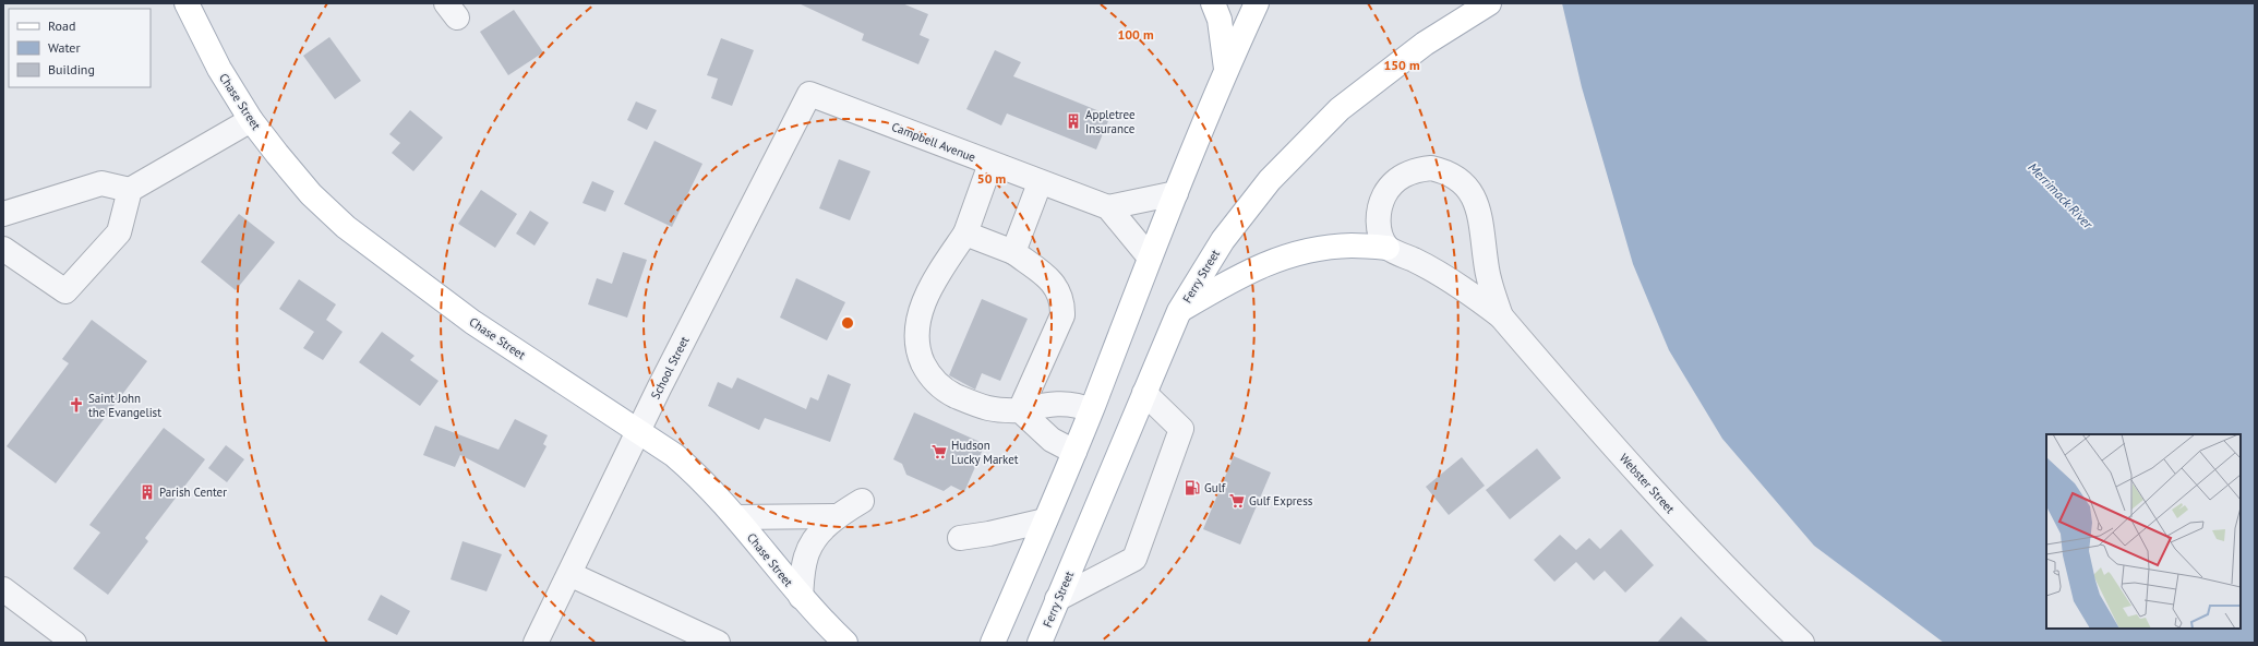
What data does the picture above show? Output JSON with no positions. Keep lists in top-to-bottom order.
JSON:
{
  "streets": {
    "main road": ["Chase Street", "Ferry Street"],
    "street": ["Campbell Avenue", "School Street", "Webster Street"]
  },
  "crossings": [
    ["Chase Street", "School Street"],
    ["Campbell Avenue", "School Street"]
  ],
  "water": ["Merrimack River"],
  "places": {
    "building": ["Appletree Insurance", "Parish Center"],
    "church": ["Saint John the Evangelist"],
    "supermarket": ["Hudson Lucky Market", "Gulf Express"],
    "fuel station": ["Gulf"]
  },
  "legend": ["Road", "Water", "Building"],
  "rings": ["100 m", "150 m", "50 m"]
}
